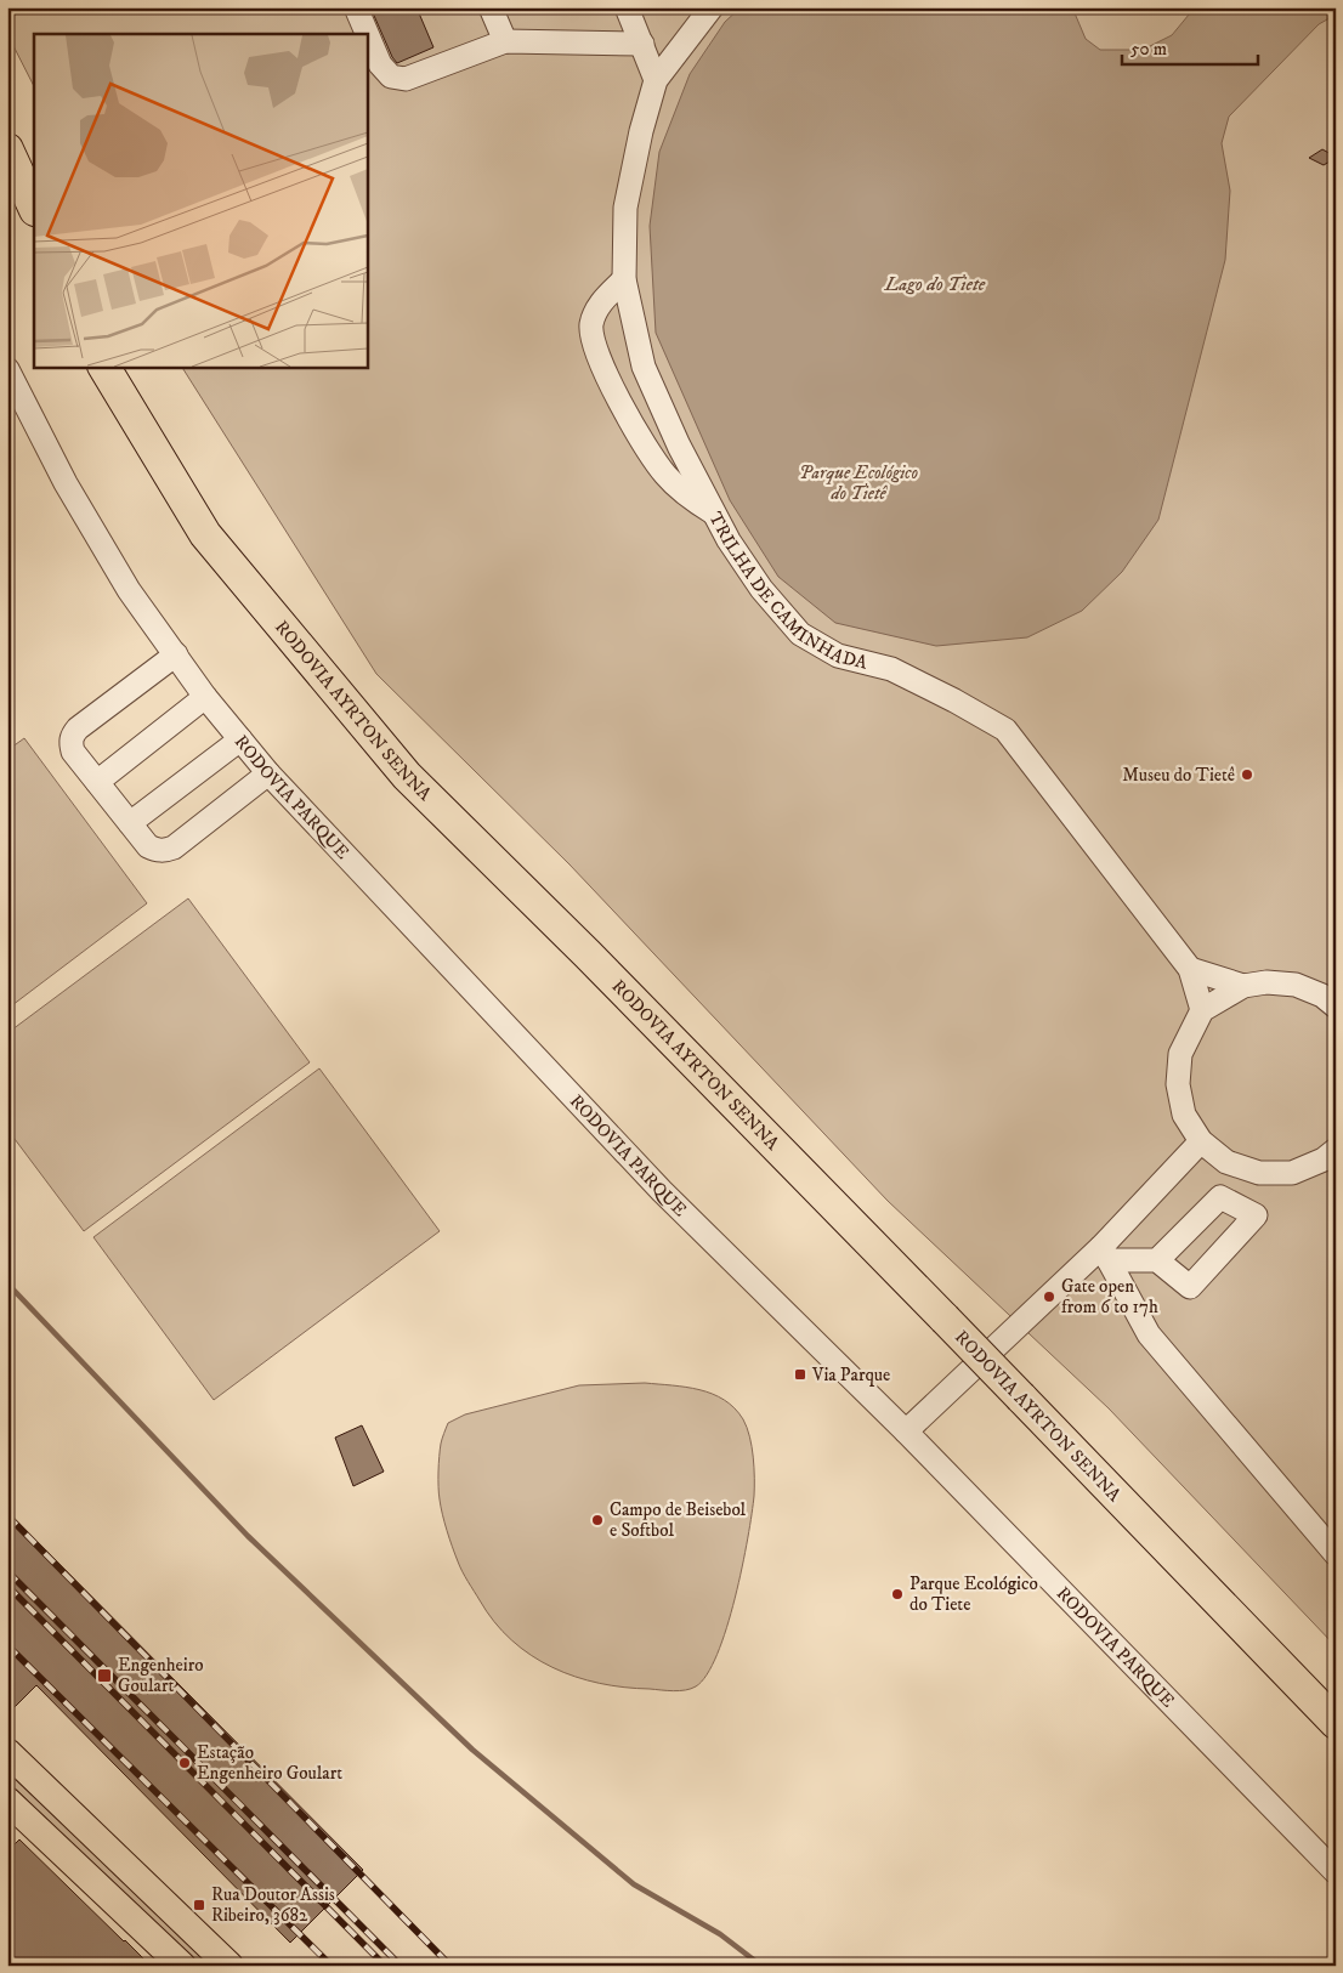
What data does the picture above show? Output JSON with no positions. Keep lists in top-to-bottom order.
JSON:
{
  "streets": {
    "highway": ["RODOVIA AYRTON SENNA"],
    "street": ["TRILHA DE CAMINHADA", "RODOVIA PARQUE"]
  },
  "water": ["Lago do Tiete"],
  "parks": ["Parque Ecológico do Tietê"],
  "places": {
    "other": [
      "Museu do Tietê",
      "Gate open from 6 to 17h",
      "Campo de Beisebol e Softbol",
      "Parque Ecológico do Tiete",
      "Estação Engenheiro Goulart"
    ],
    "transit": ["Via Parque", "Engenheiro Goulart", "Rua Doutor Assis Ribeiro, 3682"]
  },
  "scale_bar": "50 m"
}
